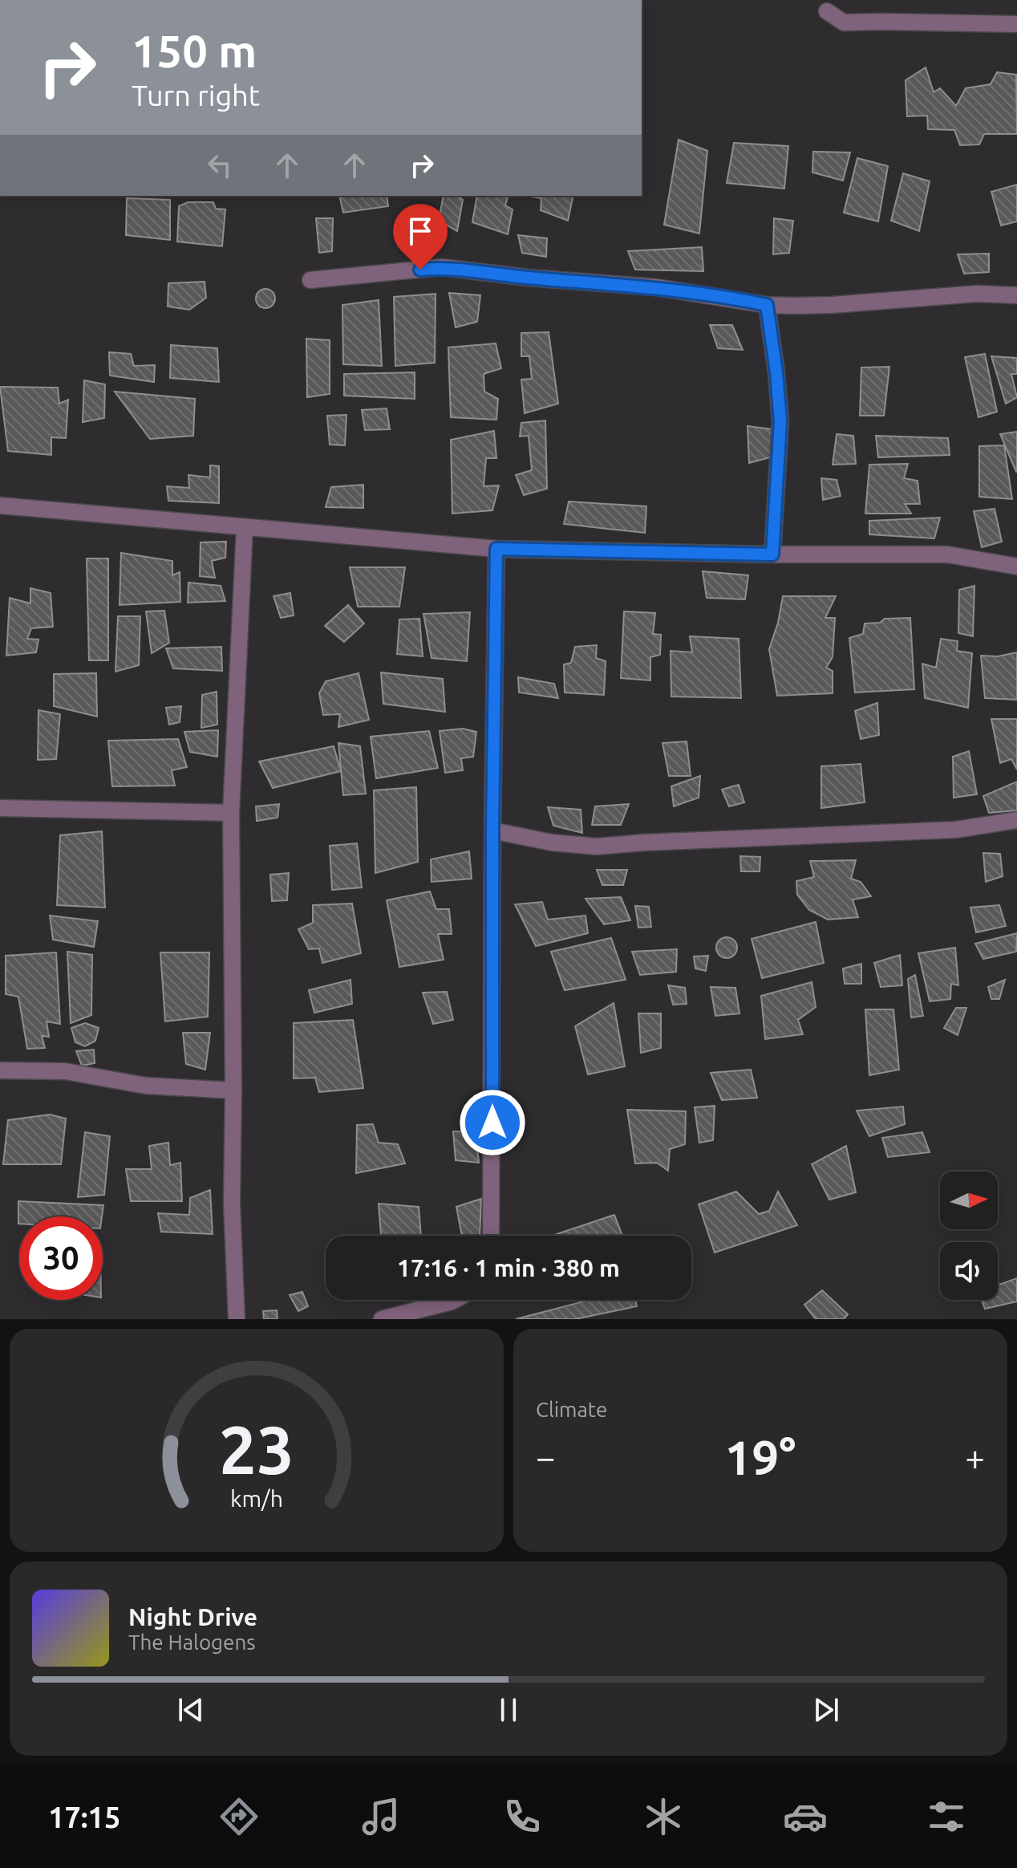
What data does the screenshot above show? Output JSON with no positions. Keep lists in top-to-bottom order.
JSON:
{
  "north": "right",
  "page": {
    "turn": ["150 m", "Turn right"],
    "limit": "30",
    "trip": "17:16 · 1 min · 380 m",
    "tile": "Climate",
    "heat": ["−", "19°", "+"],
    "song": ["Night Drive", "The Halogens"],
    "tabs": "17:15",
    "gauge": ["23", "km/h"]
  }
}
